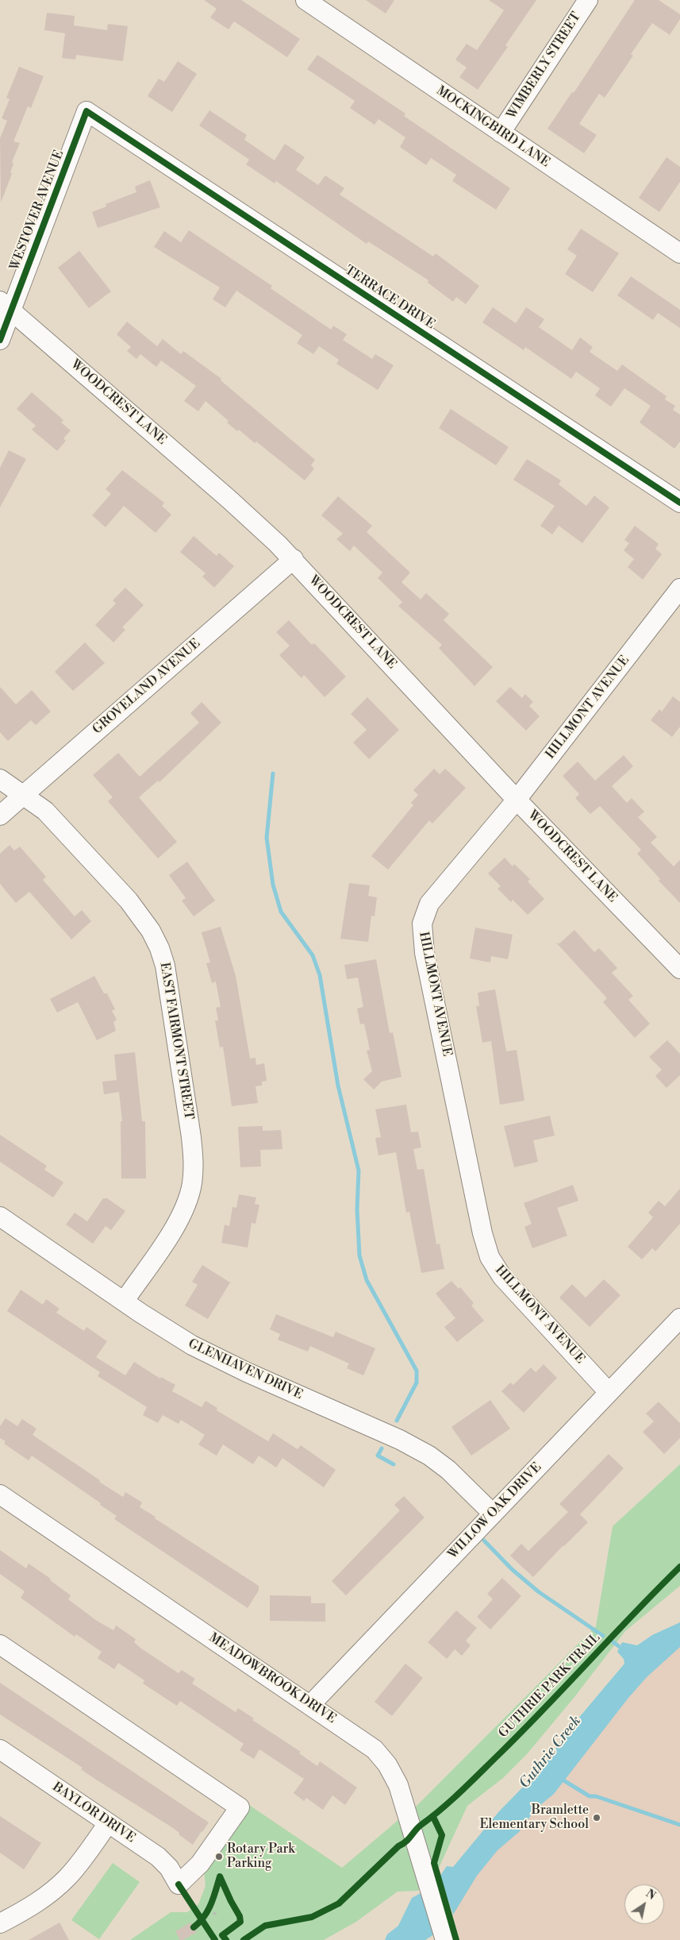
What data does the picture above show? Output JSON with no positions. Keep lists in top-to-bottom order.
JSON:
{
  "streets": {
    "street": [
      "WIMBERLY STREET",
      "MOCKINGBIRD LANE",
      "WESTOVER AVENUE",
      "TERRACE DRIVE",
      "WOODCREST LANE",
      "GROVELAND AVENUE",
      "HILLMONT AVENUE",
      "EAST FAIRMONT STREET",
      "GLENHAVEN DRIVE",
      "WILLOW OAK DRIVE",
      "MEADOWBROOK DRIVE",
      "BAYLOR DRIVE"
    ],
    "cycle path": ["GUTHRIE PARK TRAIL"]
  },
  "crossings": [
    ["WIMBERLY STREET", "MOCKINGBIRD LANE"],
    ["WESTOVER AVENUE", "TERRACE DRIVE"],
    ["WESTOVER AVENUE", "WOODCREST LANE"],
    ["WOODCREST LANE", "GROVELAND AVENUE"],
    ["WOODCREST LANE", "HILLMONT AVENUE"],
    ["GROVELAND AVENUE", "EAST FAIRMONT STREET"],
    ["HILLMONT AVENUE", "WILLOW OAK DRIVE"],
    ["EAST FAIRMONT STREET", "GLENHAVEN DRIVE"],
    ["GLENHAVEN DRIVE", "WILLOW OAK DRIVE"],
    ["WILLOW OAK DRIVE", "MEADOWBROOK DRIVE"]
  ],
  "water": ["Guthrie Creek"],
  "places": ["Bramlette Elementary School", "Rotary Park Parking"],
  "north": "top right"
}
